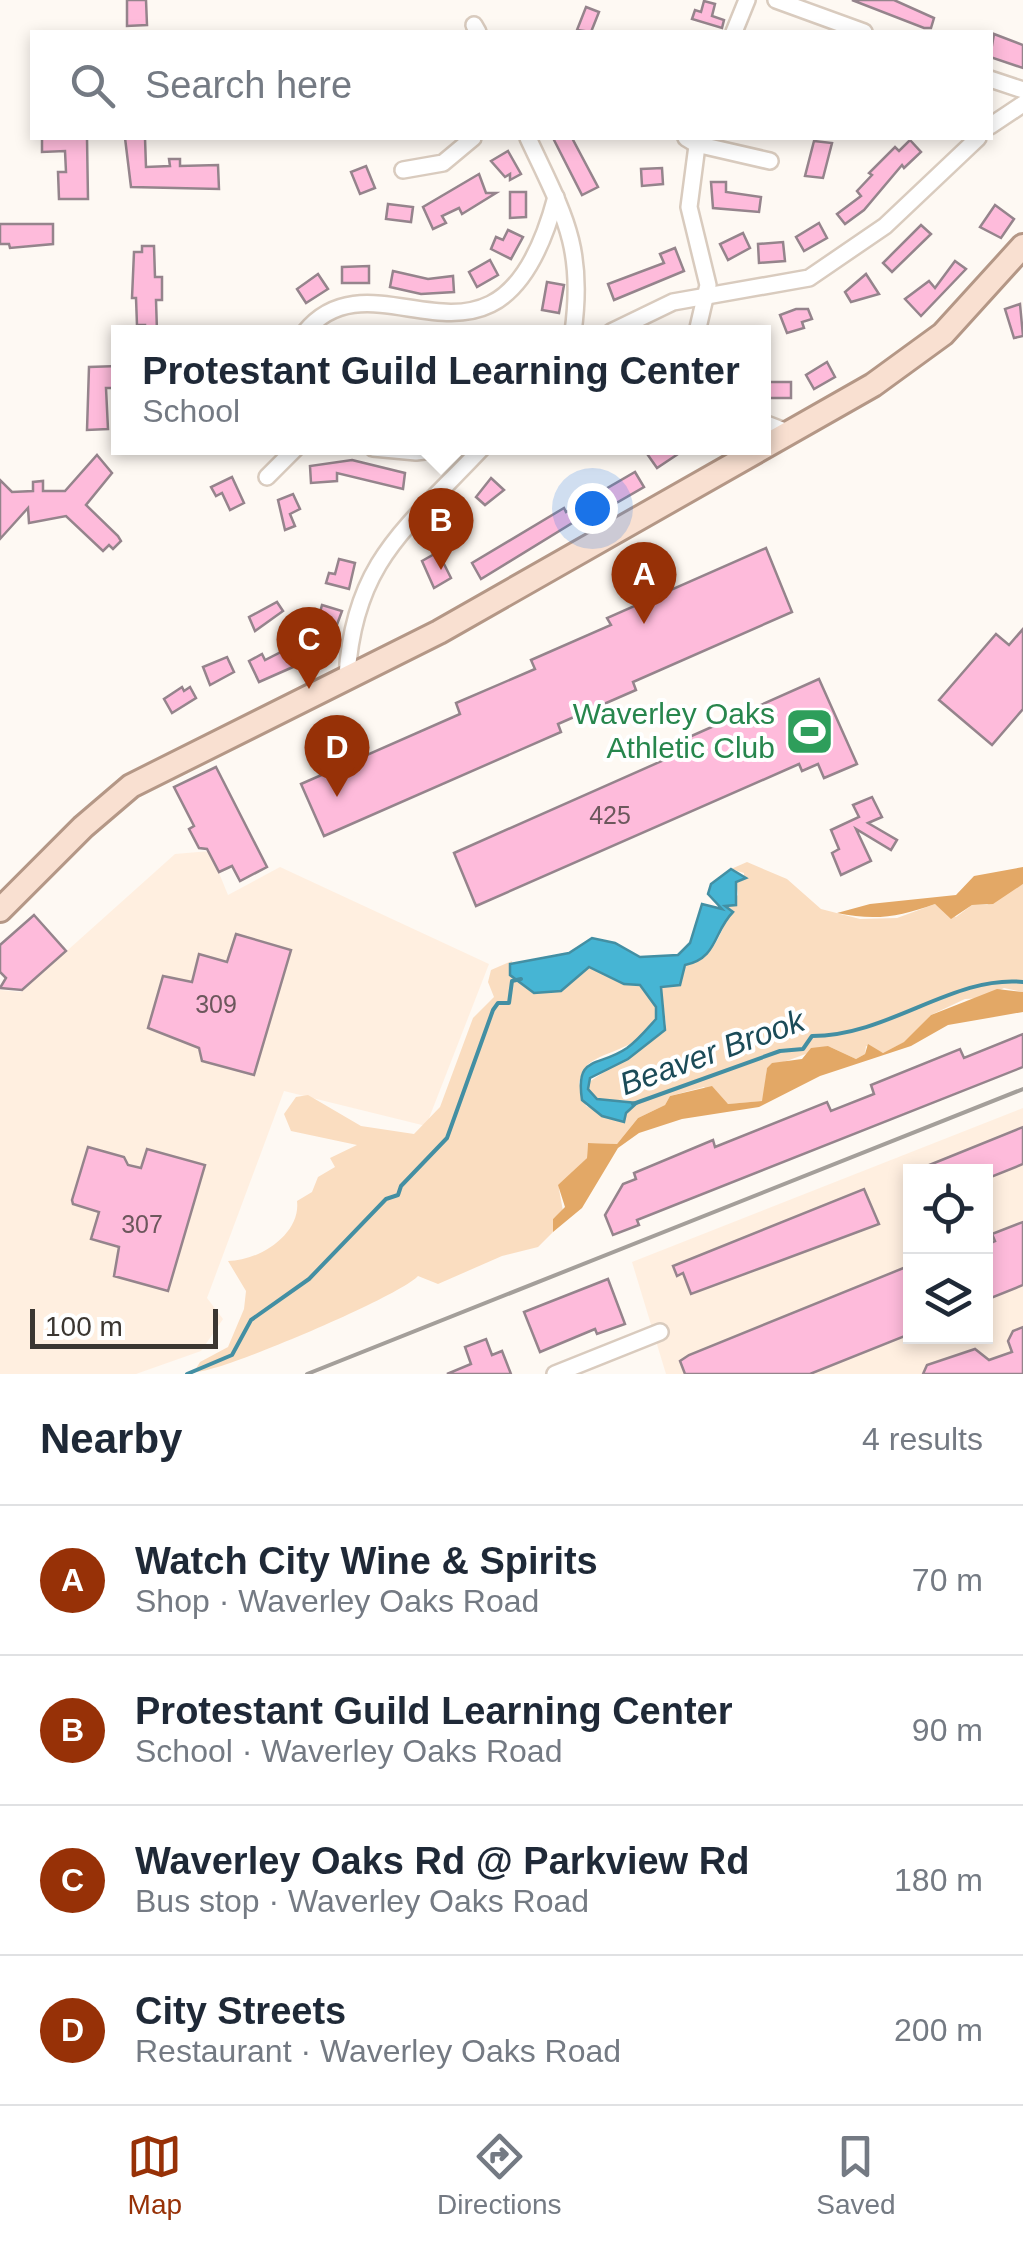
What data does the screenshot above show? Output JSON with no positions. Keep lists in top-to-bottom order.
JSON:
{
  "water": ["Beaver Brook"],
  "places": {
    "sports": ["Waverley Oaks Athletic Club"]
  },
  "house_numbers": ["425", "309", "307"],
  "scale_bar": "100 m",
  "page": {
    "search": "Search here",
    "popup": ["Protestant Guild Learning Center", "School"],
    "pins": [
      "B",
      "A",
      "C",
      "D"
    ],
    "scale": "100 m",
    "heading": ["Nearby", "4 results"],
    "list": [
      {
        "mark": "A",
        "name": "Watch City Wine & Spirits",
        "note": "Shop · Waverley Oaks Road",
        "value": "70 m"
      },
      {
        "mark": "B",
        "name": "Protestant Guild Learning Center",
        "note": "School · Waverley Oaks Road",
        "value": "90 m"
      },
      {
        "mark": "C",
        "name": "Waverley Oaks Rd @ Parkview Rd",
        "note": "Bus stop · Waverley Oaks Road",
        "value": "180 m"
      },
      {
        "mark": "D",
        "name": "City Streets",
        "note": "Restaurant · Waverley Oaks Road",
        "value": "200 m"
      }
    ],
    "nav": ["Map", "Directions", "Saved"]
  }
}
